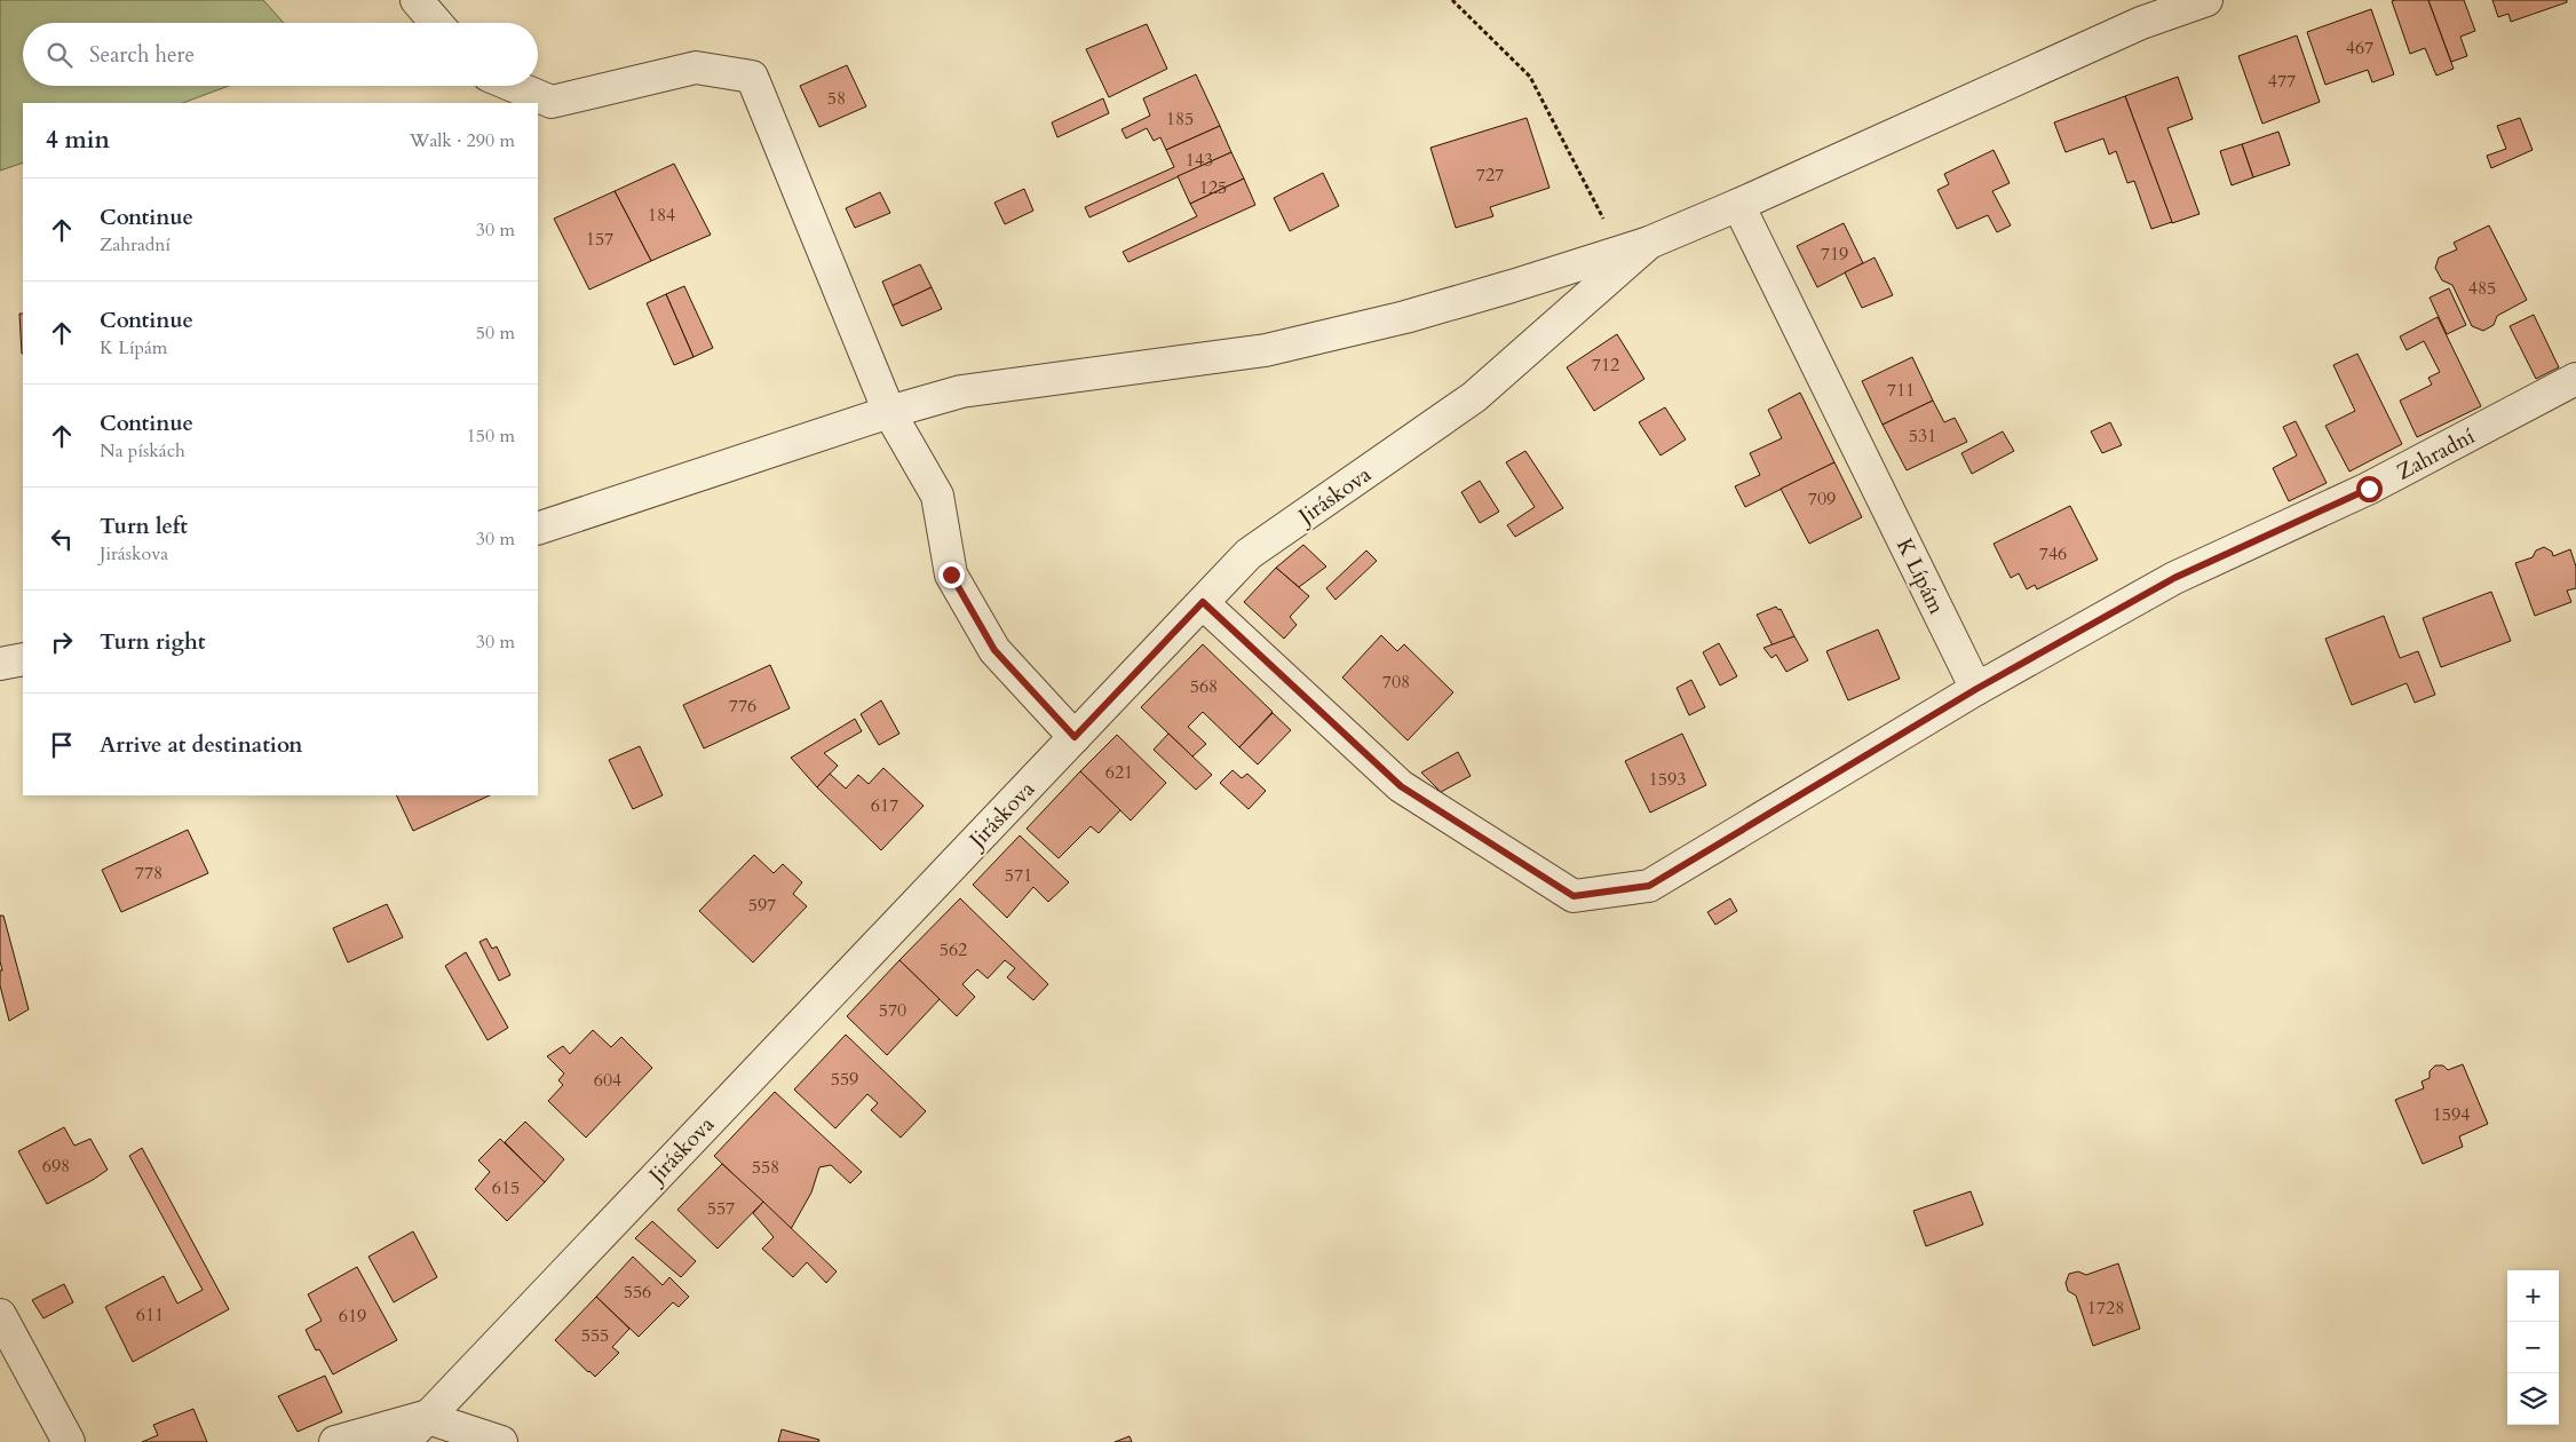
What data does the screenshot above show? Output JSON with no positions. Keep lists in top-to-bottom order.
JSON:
{
  "streets": {
    "street": ["Zahradní", "Jiráskova", "K Lípám"]
  },
  "crossings": [
    ["Zahradní", "K Lípám"]
  ],
  "house_numbers": [
    "467",
    "477",
    "58",
    "185",
    "143",
    "727",
    "125",
    "184",
    "157",
    "719",
    "485",
    "712",
    "711",
    "531",
    "709",
    "746",
    "708",
    "568",
    "776",
    "621",
    "1593",
    "617",
    "778",
    "571",
    "597",
    "562",
    "570",
    "559",
    "604",
    "1594",
    "698",
    "558",
    "615",
    "557",
    "556",
    "1728",
    "611",
    "619",
    "555"
  ],
  "page": {
    "search": "Search here",
    "heading": ["4 min", "Walk · 290 m"],
    "list": [
      ["Continue", "Zahradní", "30 m"],
      ["Continue", "K Lípám", "50 m"],
      ["Continue", "Na pískách", "150 m"],
      ["Turn left", "Jiráskova", "30 m"],
      ["Turn right", "30 m"],
      "Arrive at destination"
    ],
    "map_buttons": ["+", "−"]
  }
}
